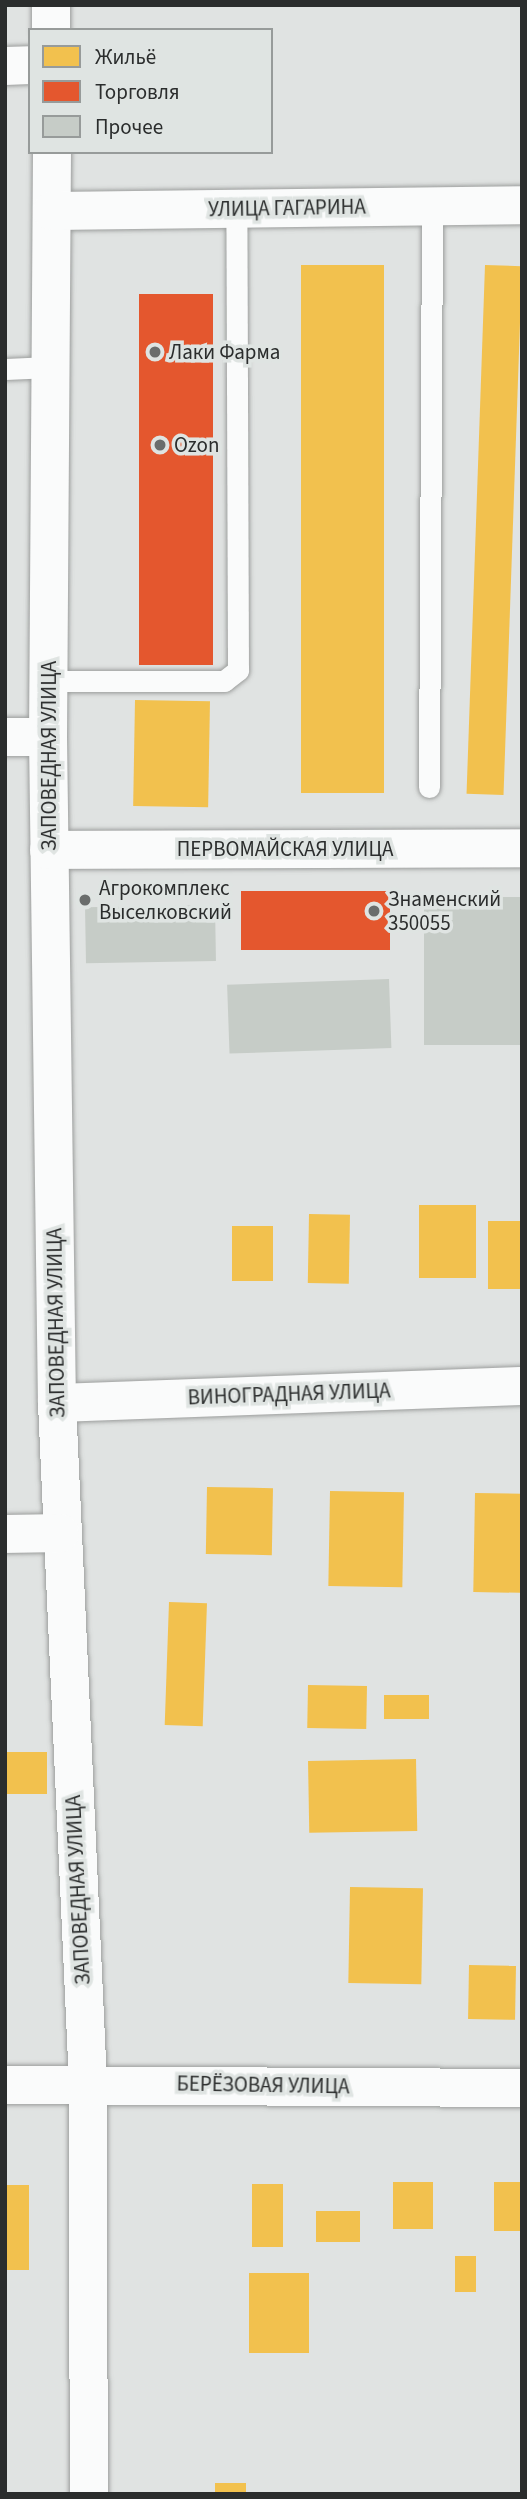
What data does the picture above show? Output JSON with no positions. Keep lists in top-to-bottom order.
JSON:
{
  "streets": {
    "street": [
      "УЛИЦА ГАГАРИНА",
      "ЗАПОВЕДНАЯ УЛИЦА",
      "ПЕРВОМАЙСКАЯ УЛИЦА",
      "ВИНОГРАДНАЯ УЛИЦА",
      "БЕРЁЗОВАЯ УЛИЦА"
    ]
  },
  "crossings": [
    ["УЛИЦА ГАГАРИНА", "ЗАПОВЕДНАЯ УЛИЦА"],
    ["ЗАПОВЕДНАЯ УЛИЦА", "ПЕРВОМАЙСКАЯ УЛИЦА"],
    ["ЗАПОВЕДНАЯ УЛИЦА", "ВИНОГРАДНАЯ УЛИЦА"],
    ["ЗАПОВЕДНАЯ УЛИЦА", "БЕРЁЗОВАЯ УЛИЦА"]
  ],
  "places": [
    "Лаки Фарма",
    "Ozon",
    "Агрокомплекс Выселковский",
    "Знаменский 350055"
  ],
  "legend": ["Жильё", "Торговля", "Прочее"]
}
